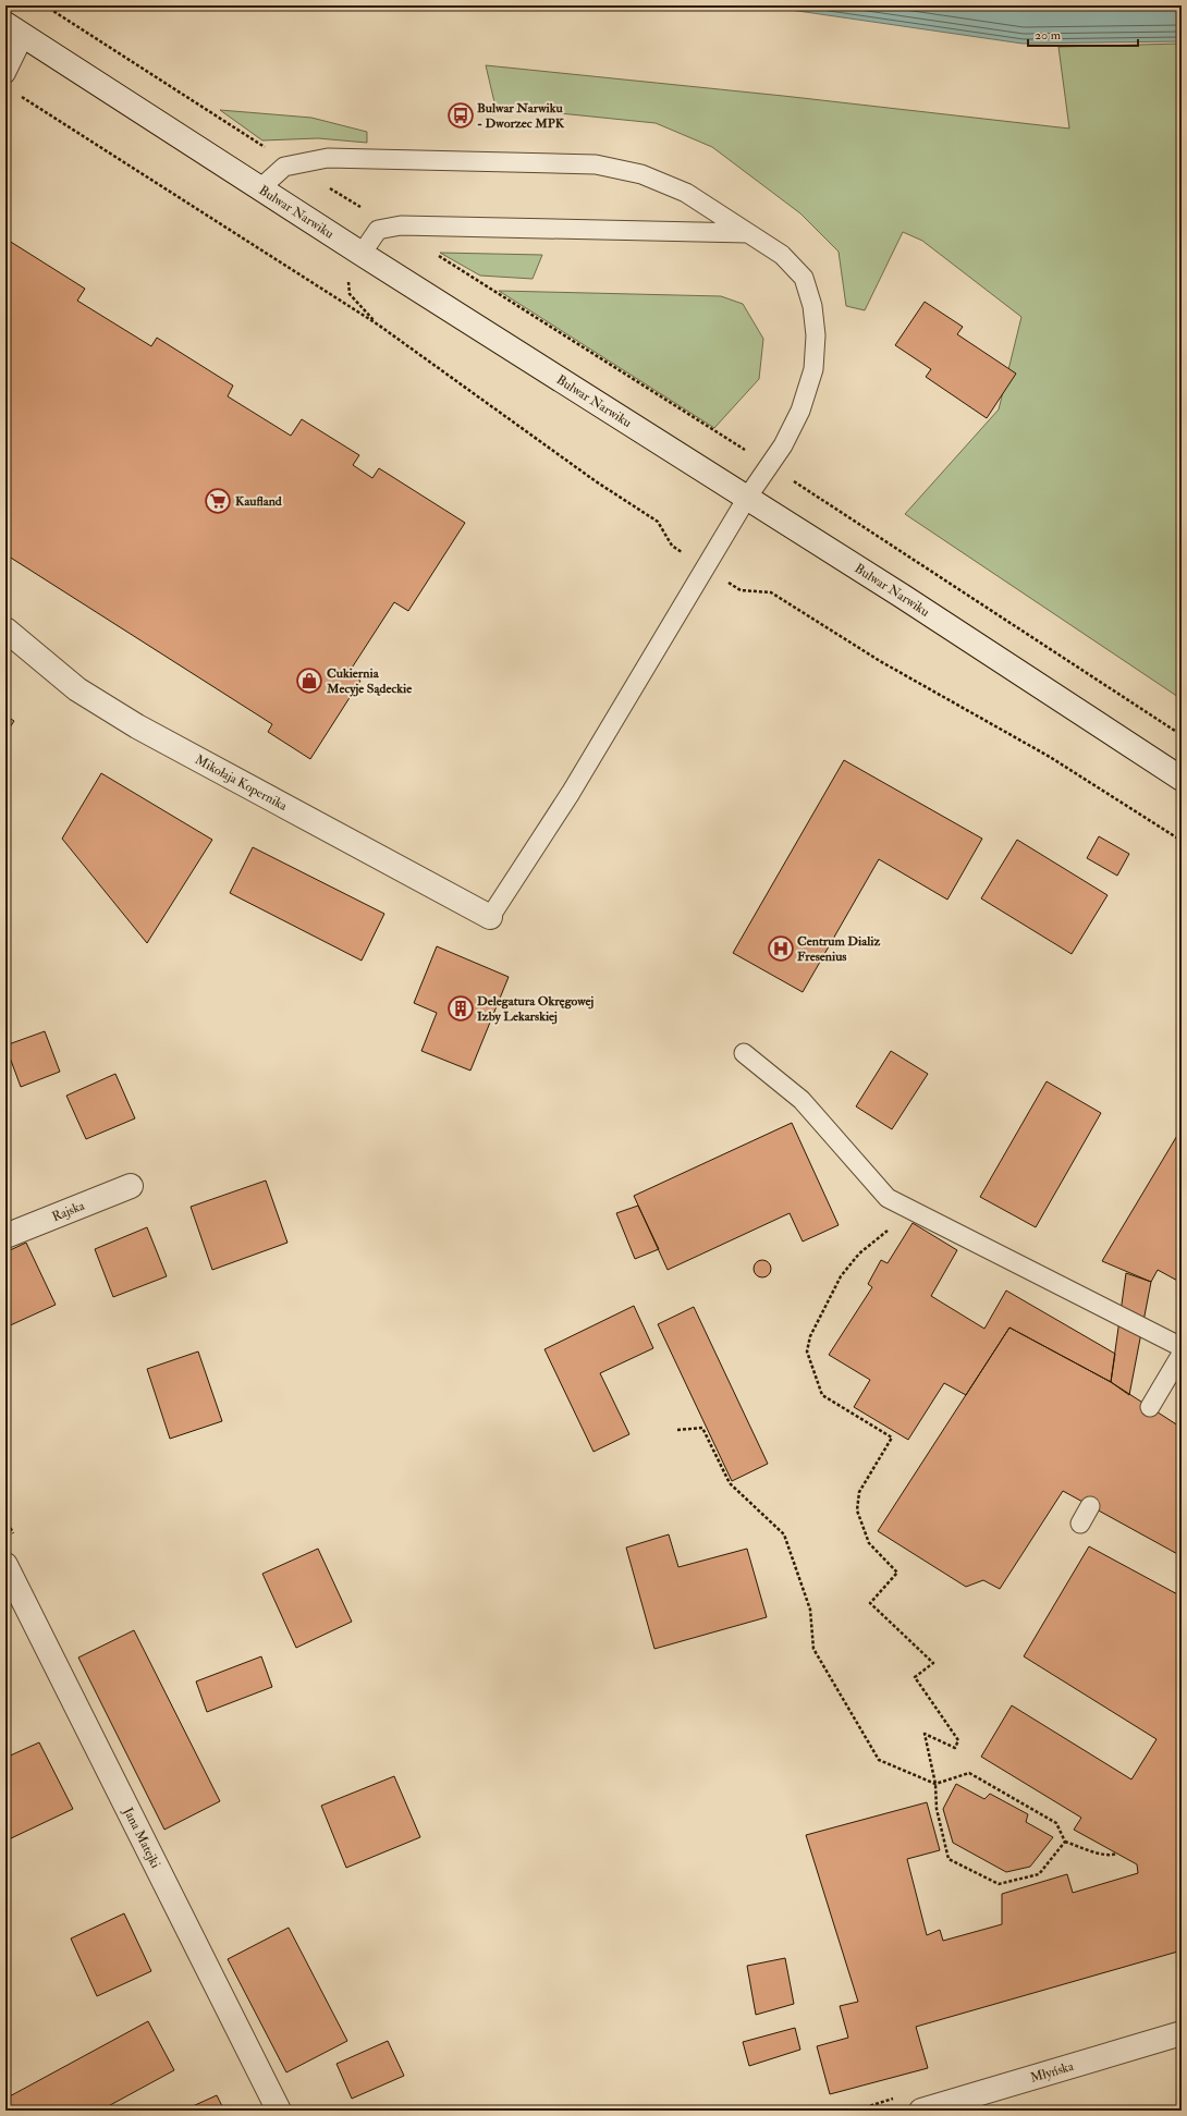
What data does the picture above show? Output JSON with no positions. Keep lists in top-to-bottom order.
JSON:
{
  "streets": {
    "street": [
      "Bulwar Narwiku",
      "Mikołaja Kopernika",
      "Rajska",
      "Jana Matejki",
      "Młyńska"
    ]
  },
  "places": {
    "bus stop": ["Bulwar Narwiku - Dworzec MPK"],
    "supermarket": ["Kaufland"],
    "shop": ["Cukiernia Mecyje Sądeckie"],
    "hospital": ["Centrum Dializ Fresenius"],
    "building": ["Delegatura Okręgowej Izby Lekarskiej"]
  },
  "scale_bar": "20 m"
}
